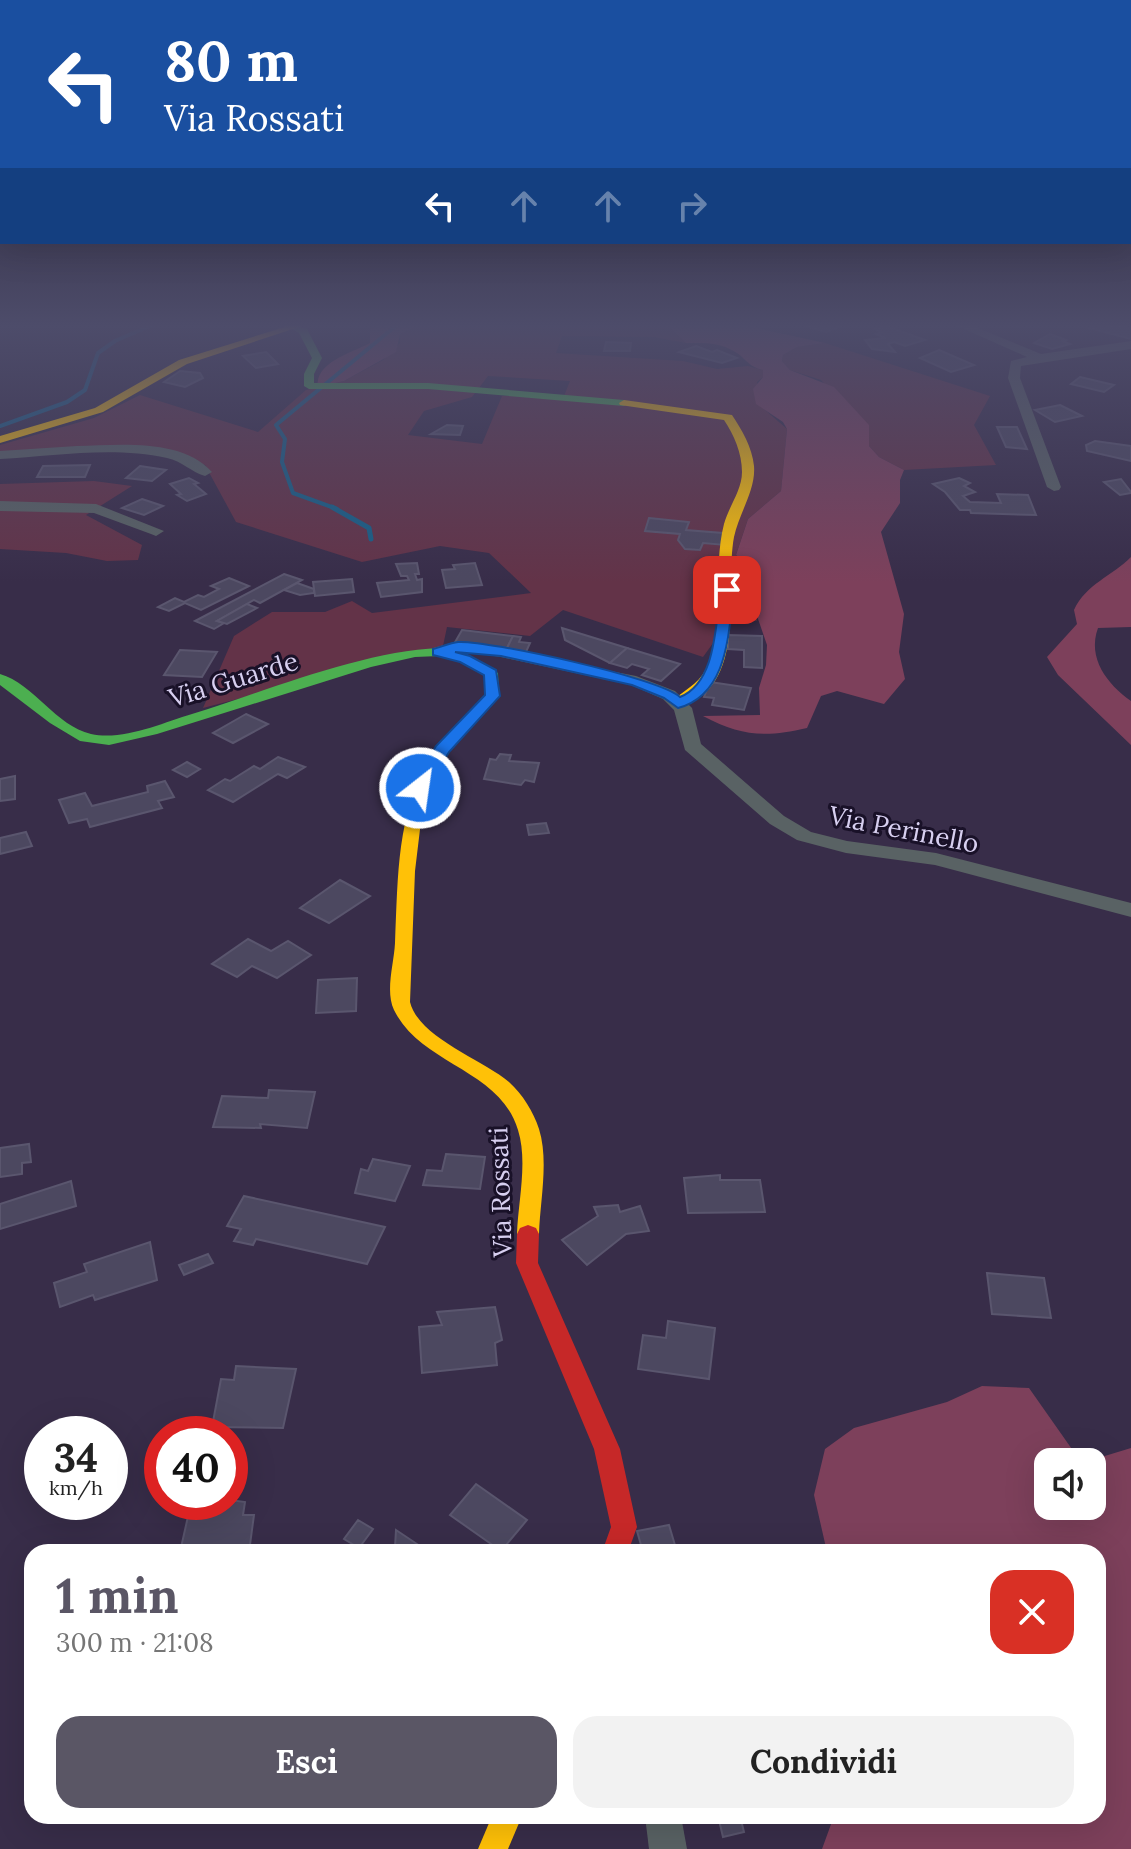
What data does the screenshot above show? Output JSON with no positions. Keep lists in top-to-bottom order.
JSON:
{
  "streets": {
    "street": ["Via Guarde", "Via Perinello", "Via Rossati"]
  },
  "crossings": [
    ["Via Guarde", "Via Rossati"]
  ],
  "page": {
    "turn": ["80 m", "Via Rossati"],
    "speed": "34 km/h",
    "limit": "40",
    "heading": ["1 min", "300 m · 21:08"],
    "buttons": ["Esci", "Condividi"]
  }
}
